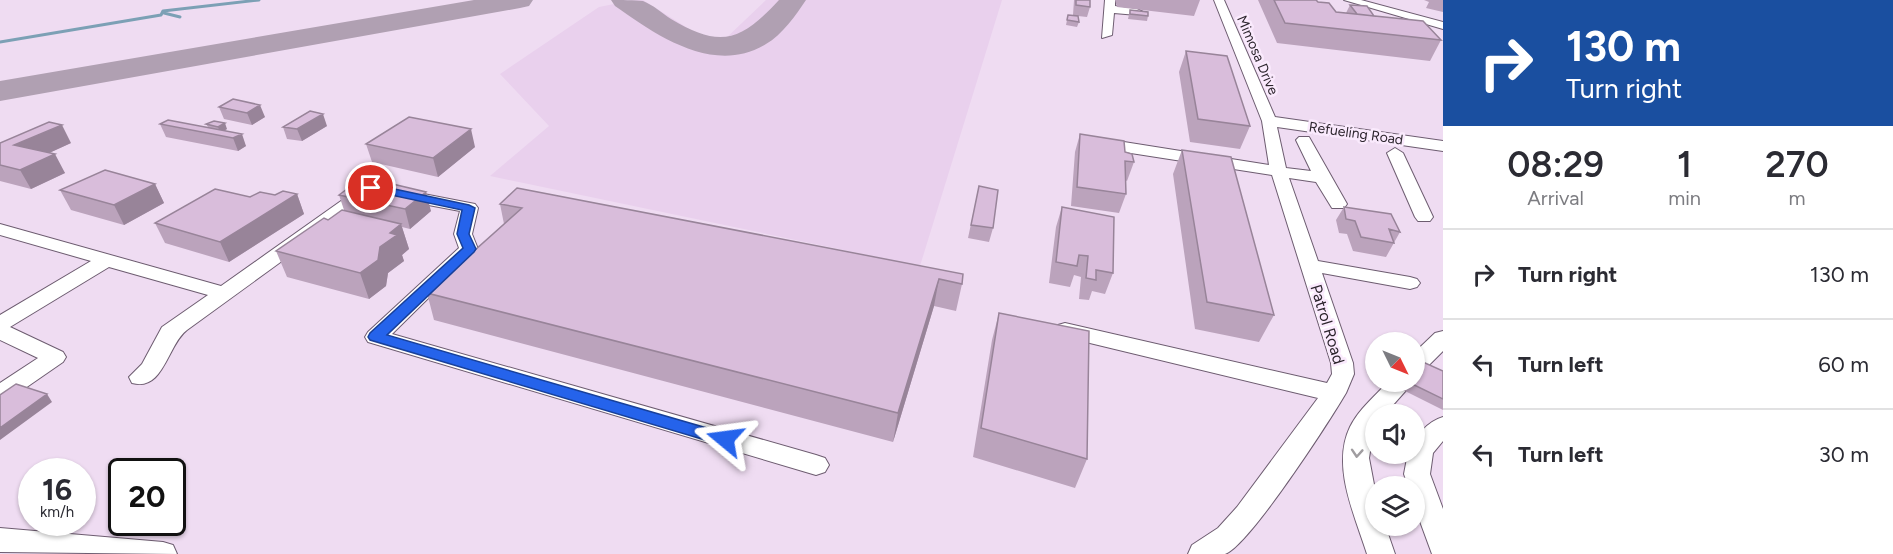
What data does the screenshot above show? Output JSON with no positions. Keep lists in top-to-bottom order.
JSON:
{
  "streets": {
    "street": ["Mimosa Drive", "Refueling Road", "Patrol Road"]
  },
  "crossings": [
    ["Mimosa Drive", "Refueling Road"],
    ["Mimosa Drive", "Patrol Road"],
    ["Refueling Road", "Patrol Road"]
  ],
  "north": "bottom right",
  "page": {
    "turn": ["130 m", "Turn right"],
    "eta": [
      "08:29",
      "Arrival",
      "1",
      "min",
      "270",
      "m"
    ],
    "list": [
      {
        "name": "Turn right",
        "value": "130 m"
      },
      {
        "name": "Turn left",
        "value": "60 m"
      },
      {
        "name": "Turn left",
        "value": "30 m"
      }
    ],
    "speed": "16 km/h",
    "limit": "20"
  }
}
